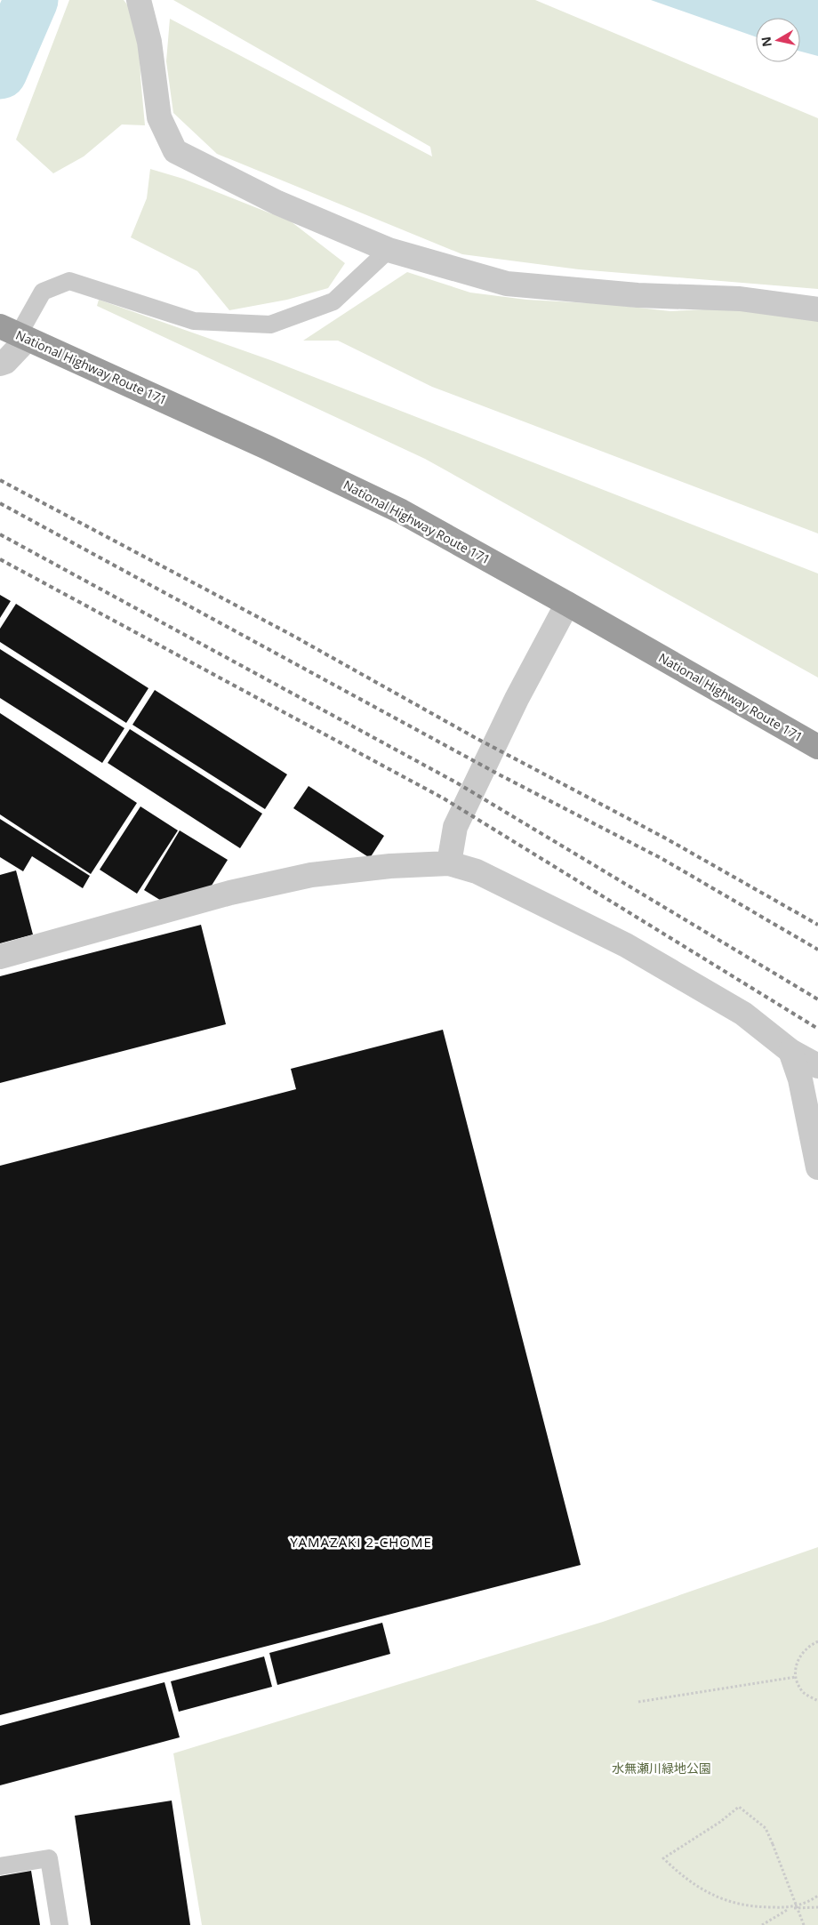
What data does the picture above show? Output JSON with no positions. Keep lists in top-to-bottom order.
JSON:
{
  "streets": {
    "highway": ["National Highway Route 171"]
  },
  "districts": ["YAMAZAKI 2-CHOME"],
  "parks": ["水無瀬川緑地公園"],
  "north": "left"
}
